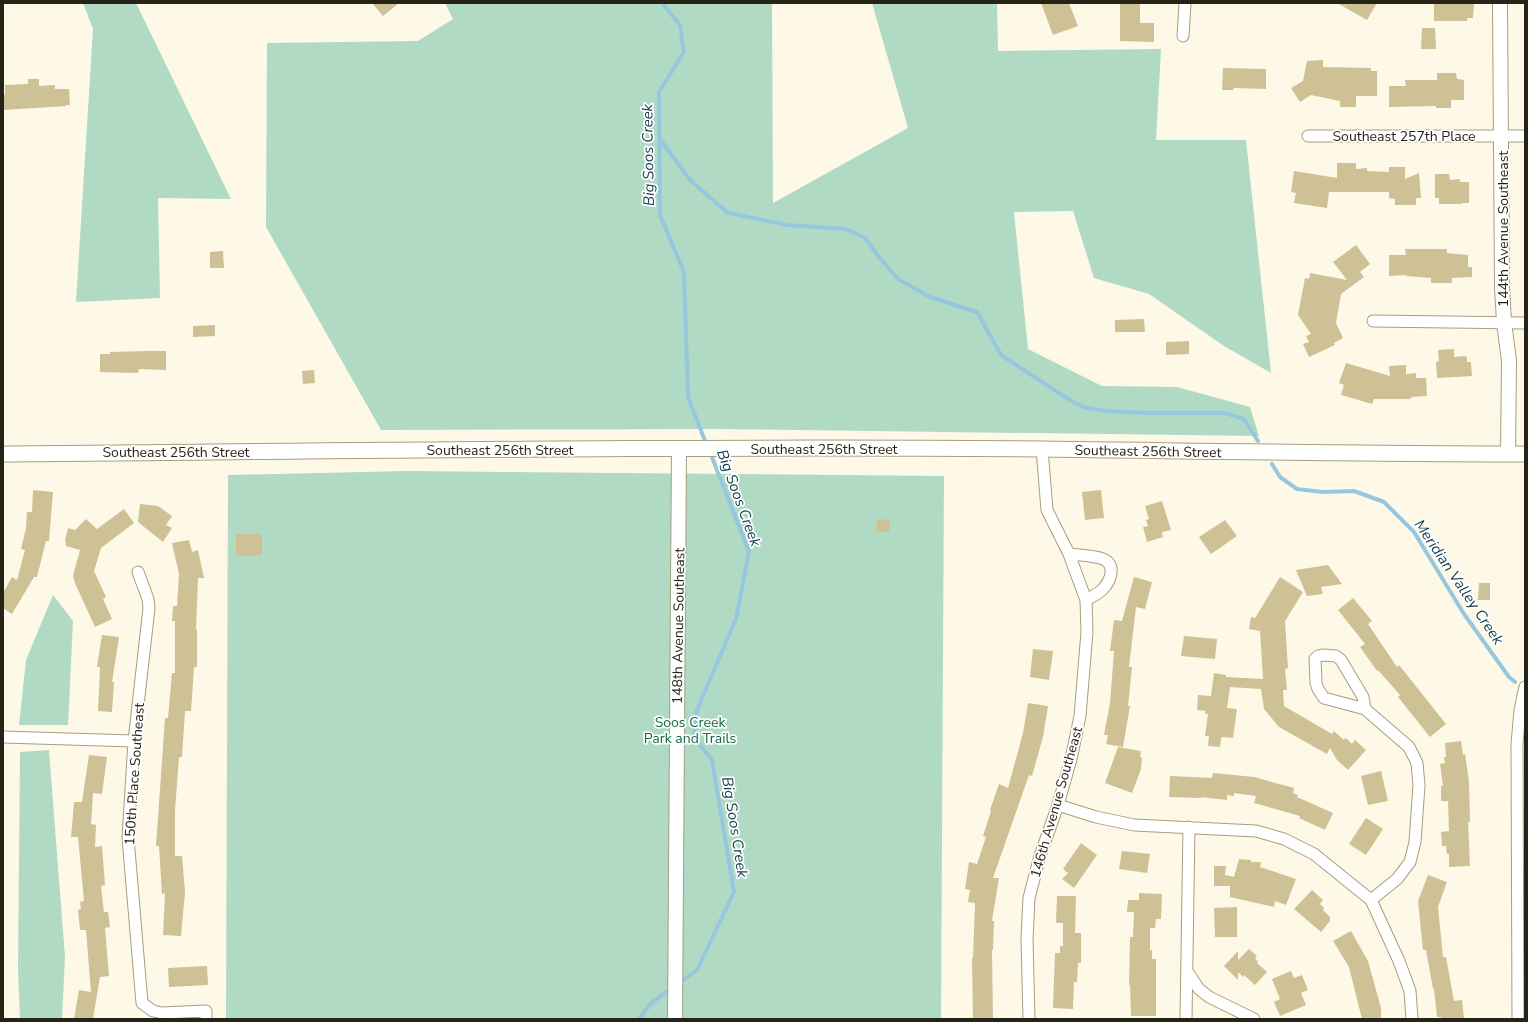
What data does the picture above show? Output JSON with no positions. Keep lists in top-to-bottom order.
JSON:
{
  "streets": {
    "main road": ["Southeast 256th Street"],
    "street": [
      "Southeast 257th Place",
      "144th Avenue Southeast",
      "148th Avenue Southeast",
      "150th Place Southeast",
      "146th Avenue Southeast"
    ]
  },
  "crossings": [
    ["Southeast 257th Place", "144th Avenue Southeast"],
    ["144th Avenue Southeast", "Southeast 256th Street"],
    ["Southeast 256th Street", "148th Avenue Southeast"],
    ["Southeast 256th Street", "146th Avenue Southeast"]
  ],
  "water": ["Big Soos Creek", "Meridian Valley Creek"],
  "parks": ["Soos Creek Park and Trails"]
}
